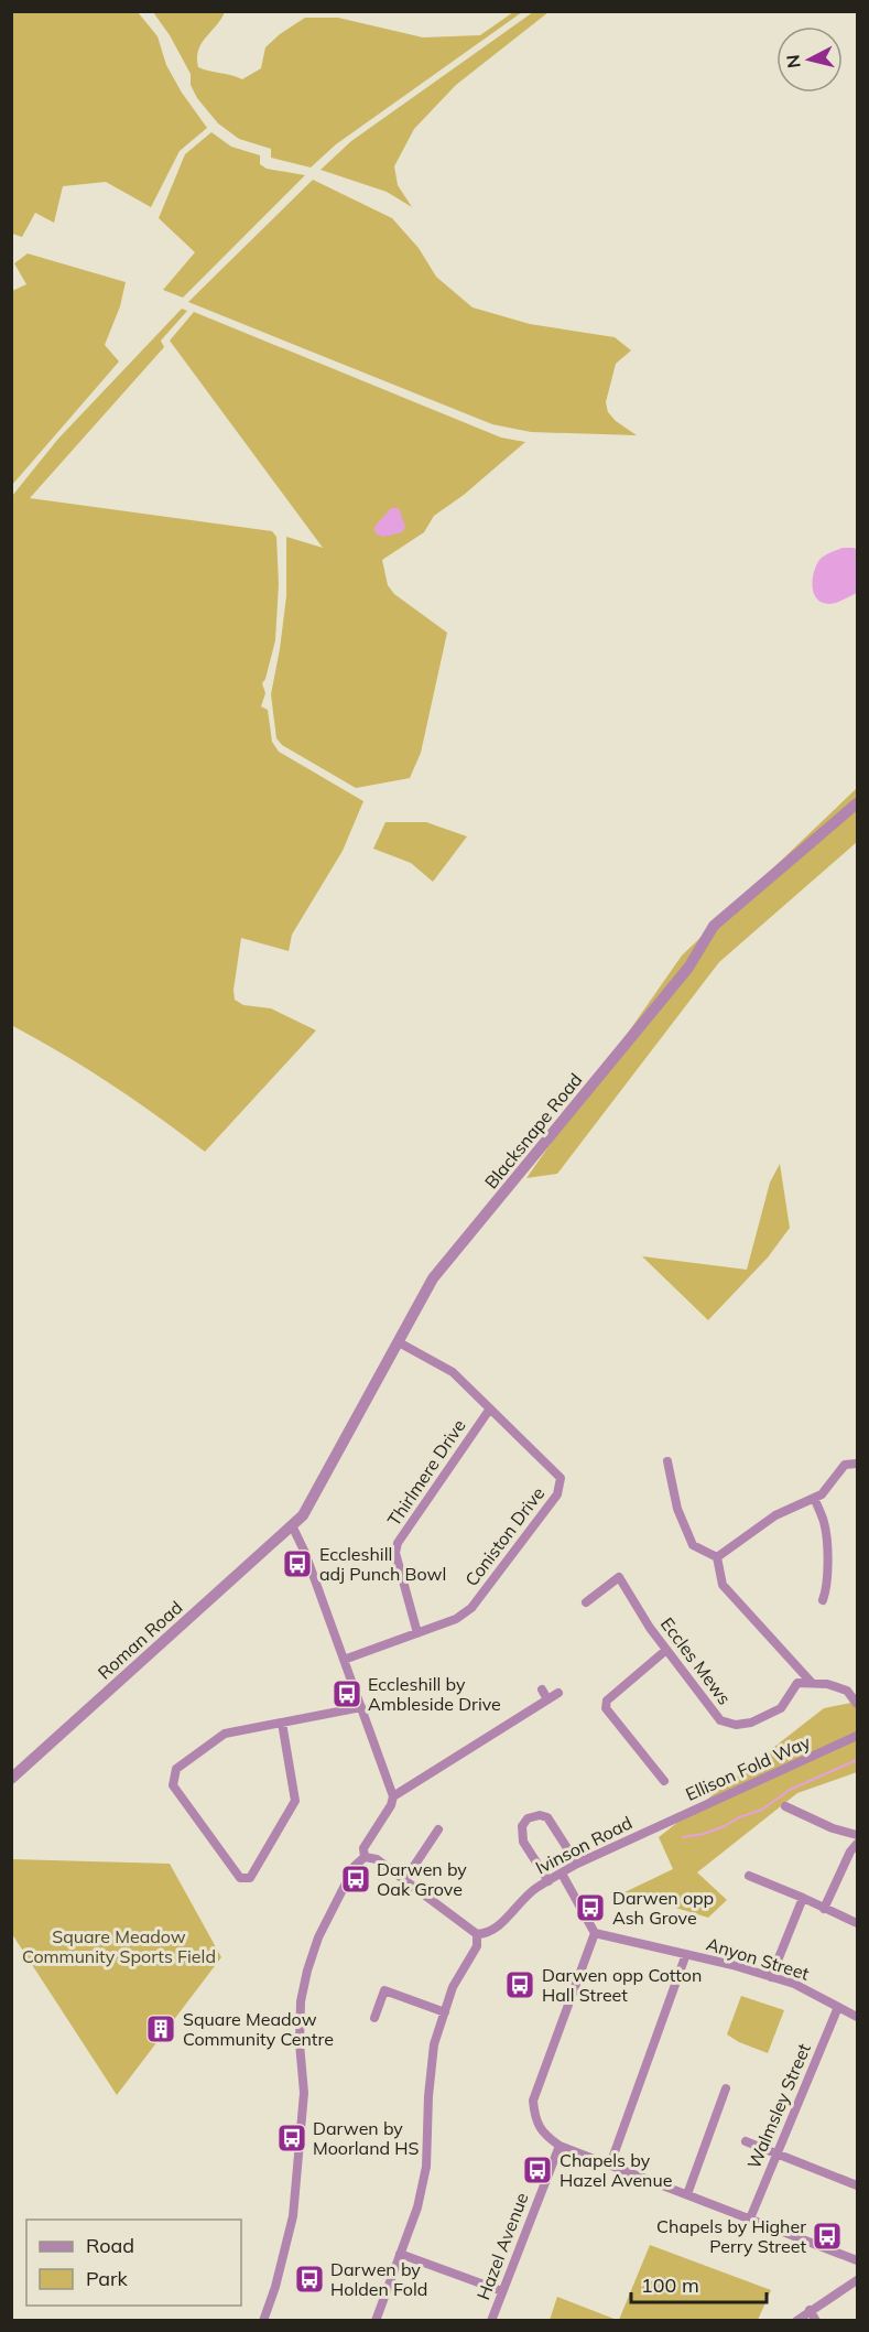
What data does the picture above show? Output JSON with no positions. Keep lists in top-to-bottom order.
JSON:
{
  "streets": {
    "street": [
      "Blacksnape Road",
      "Thirlmere Drive",
      "Coniston Drive",
      "Roman Road",
      "Eccles Mews",
      "Ellison Fold Way",
      "Ivinson Road",
      "Anyon Street",
      "Walmsley Street",
      "Hazel Avenue"
    ]
  },
  "crossings": [
    ["Blacksnape Road", "Coniston Drive"],
    ["Blacksnape Road", "Roman Road"],
    ["Thirlmere Drive", "Coniston Drive"],
    ["Ellison Fold Way", "Ivinson Road"],
    ["Anyon Street", "Walmsley Street"]
  ],
  "parks": ["Square Meadow Community Sports Field"],
  "places": {
    "bus stop": [
      "Eccleshill adj Punch Bowl",
      "Eccleshill by Ambleside Drive",
      "Darwen by Oak Grove",
      "Darwen opp Ash Grove",
      "Darwen opp Cotton Hall Street",
      "Darwen by Moorland HS",
      "Chapels by Hazel Avenue",
      "Chapels by Higher Perry Street",
      "Darwen by Holden Fold"
    ],
    "building": ["Square Meadow Community Centre"]
  },
  "legend": ["Road", "Park"],
  "scale_bar": "100 m",
  "north": "left"
}
